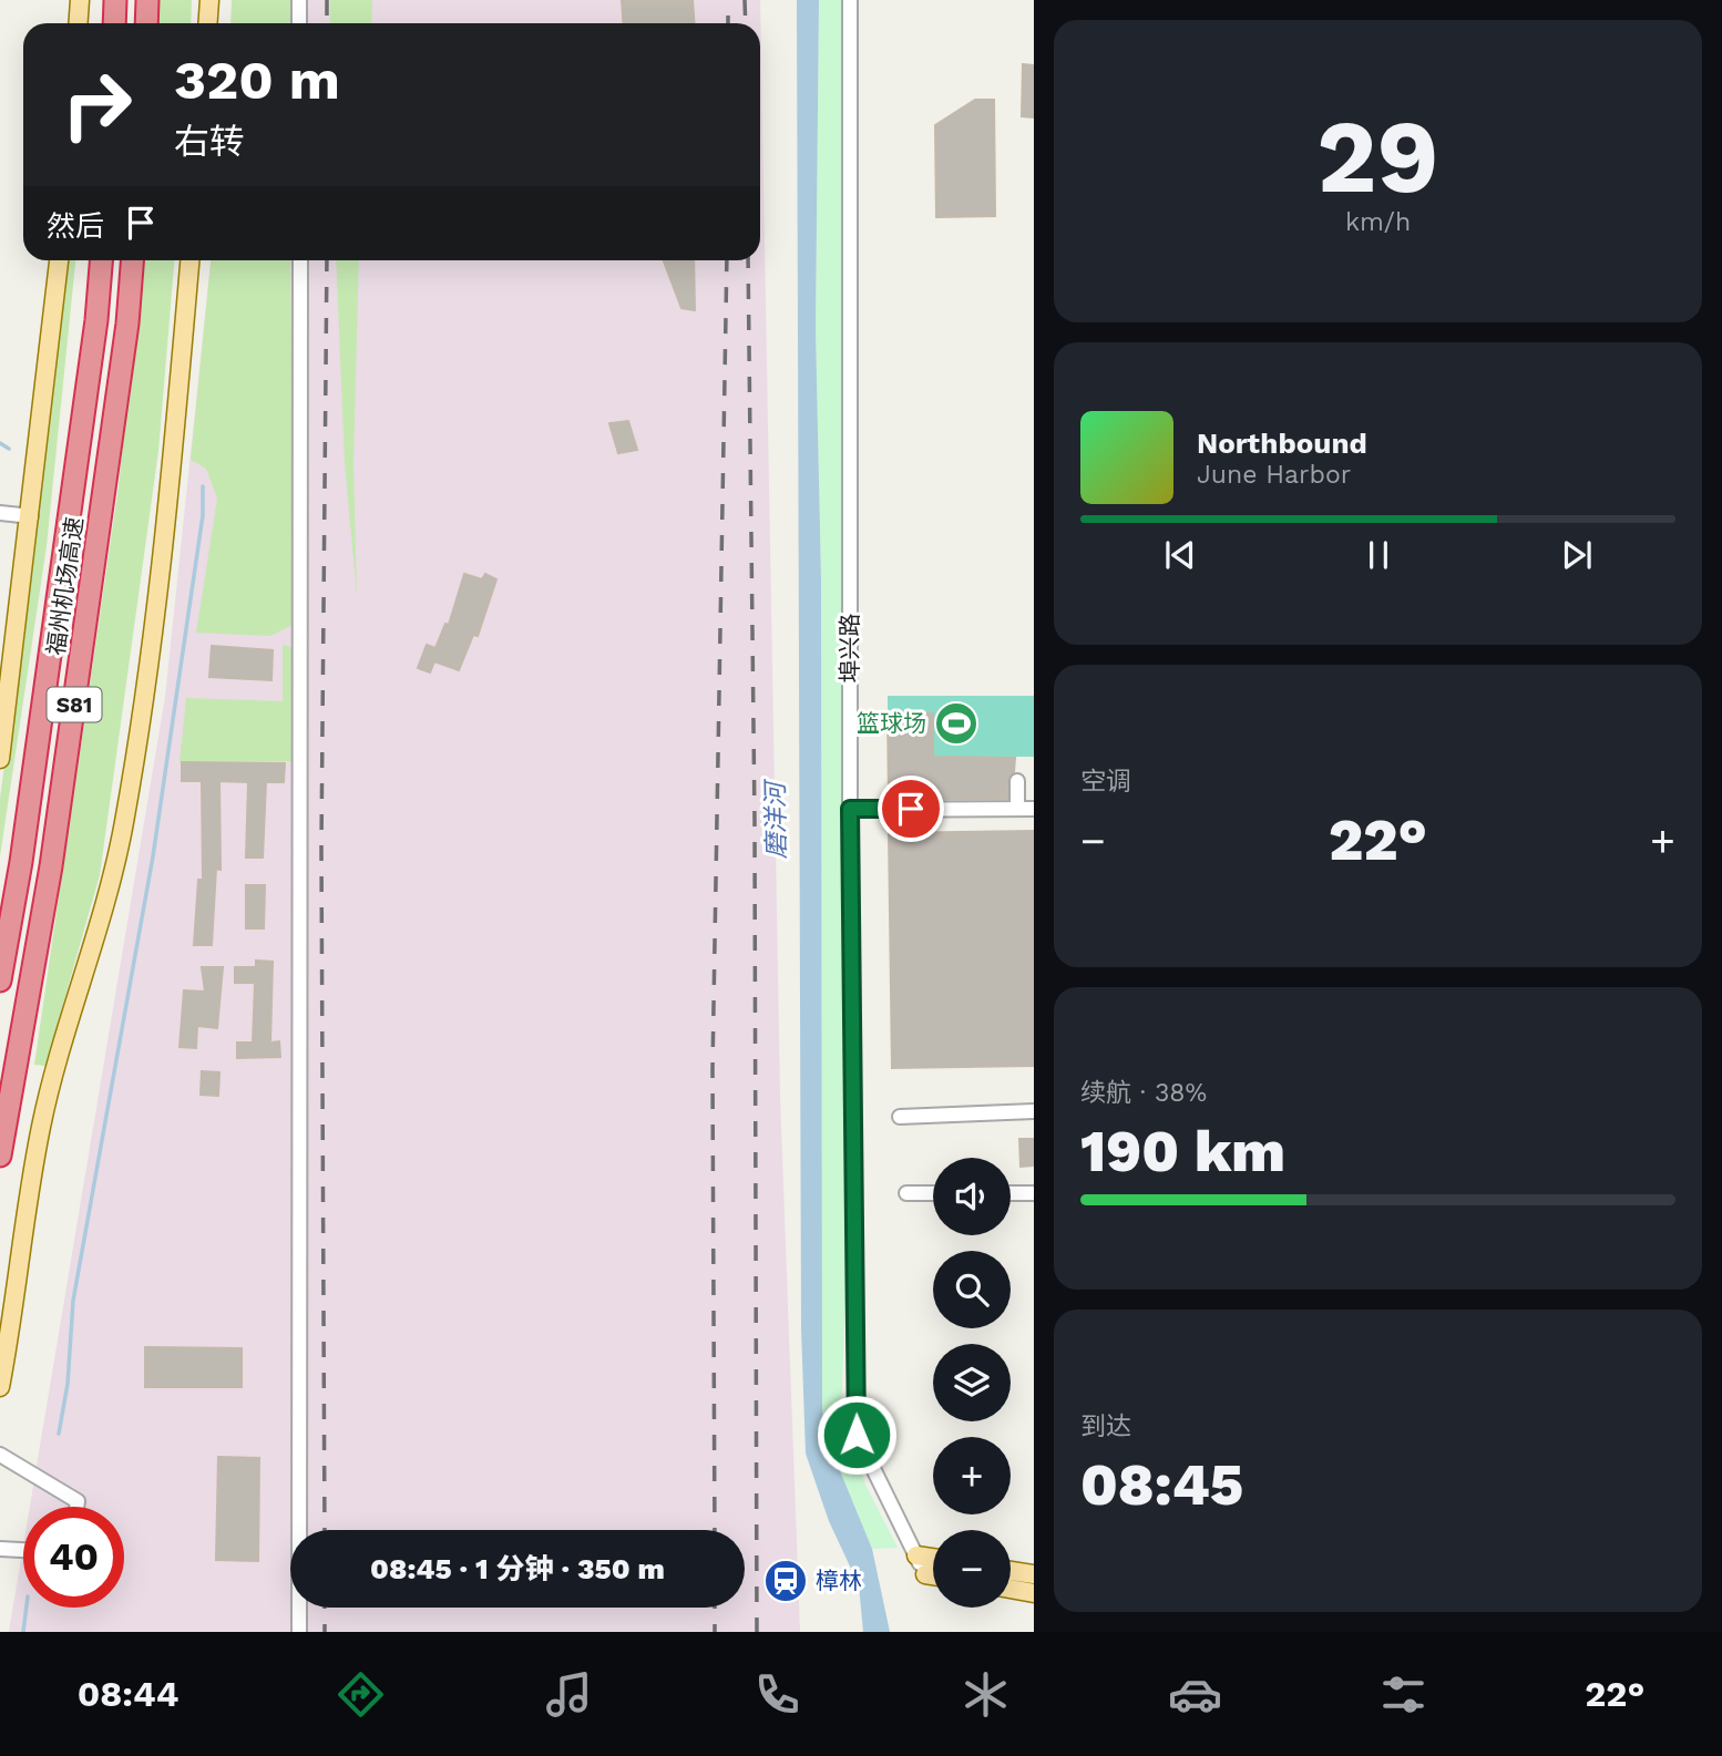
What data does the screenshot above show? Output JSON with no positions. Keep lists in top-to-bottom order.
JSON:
{
  "streets": {
    "highway": ["福州机场高速", "S81"],
    "street": ["埠兴路"]
  },
  "water": ["磨洋河"],
  "places": {
    "sports": ["篮球场"],
    "station": ["樟林"]
  },
  "page": {
    "tile": [
      ["29", "km/h"],
      "空调",
      ["续航 · 38%", "190 km"],
      ["到达", "08:45"]
    ],
    "turn": ["320 m", "右转"],
    "then": "然后",
    "song": ["Northbound", "June Harbor"],
    "heat": ["−", "22°", "+"],
    "map_buttons": ["+", "−"],
    "limit": "40",
    "trip": "08:45 · 1 分钟 · 350 m",
    "tabs": ["08:44", "22°"]
  }
}
